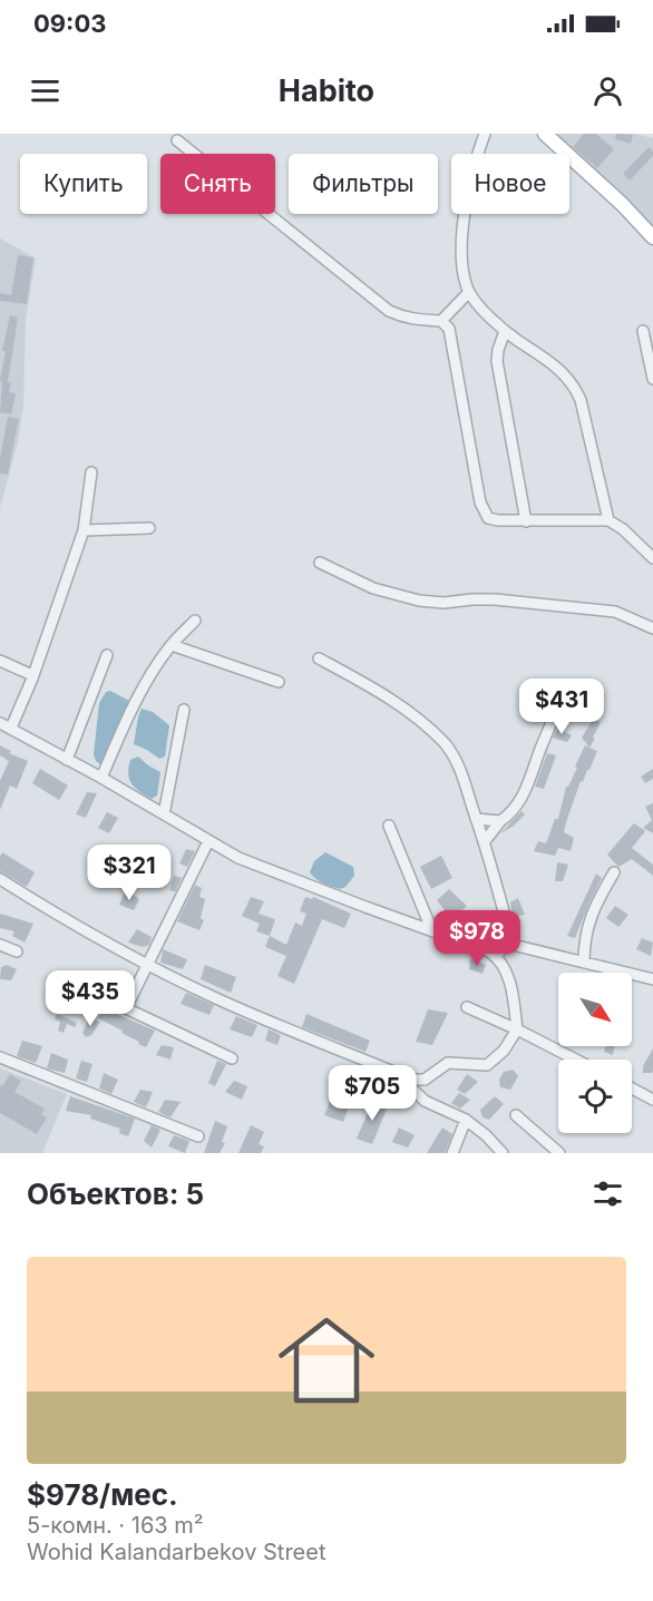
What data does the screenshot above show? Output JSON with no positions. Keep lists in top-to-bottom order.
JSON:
{
  "north": "bottom right",
  "page": {
    "status": "09:03",
    "header": "Habito",
    "chip": [
      "Купить",
      "Снять",
      "Фильтры",
      "Новое"
    ],
    "price": [
      "$431",
      "$321",
      "$978",
      "$435",
      "$705"
    ],
    "heading": "Объектов: 5",
    "list": [
      {
        "name": "$978/мес.",
        "note": "5-комн. · 163 m² · Wohid Kalandarbekov Street"
      }
    ]
  }
}
